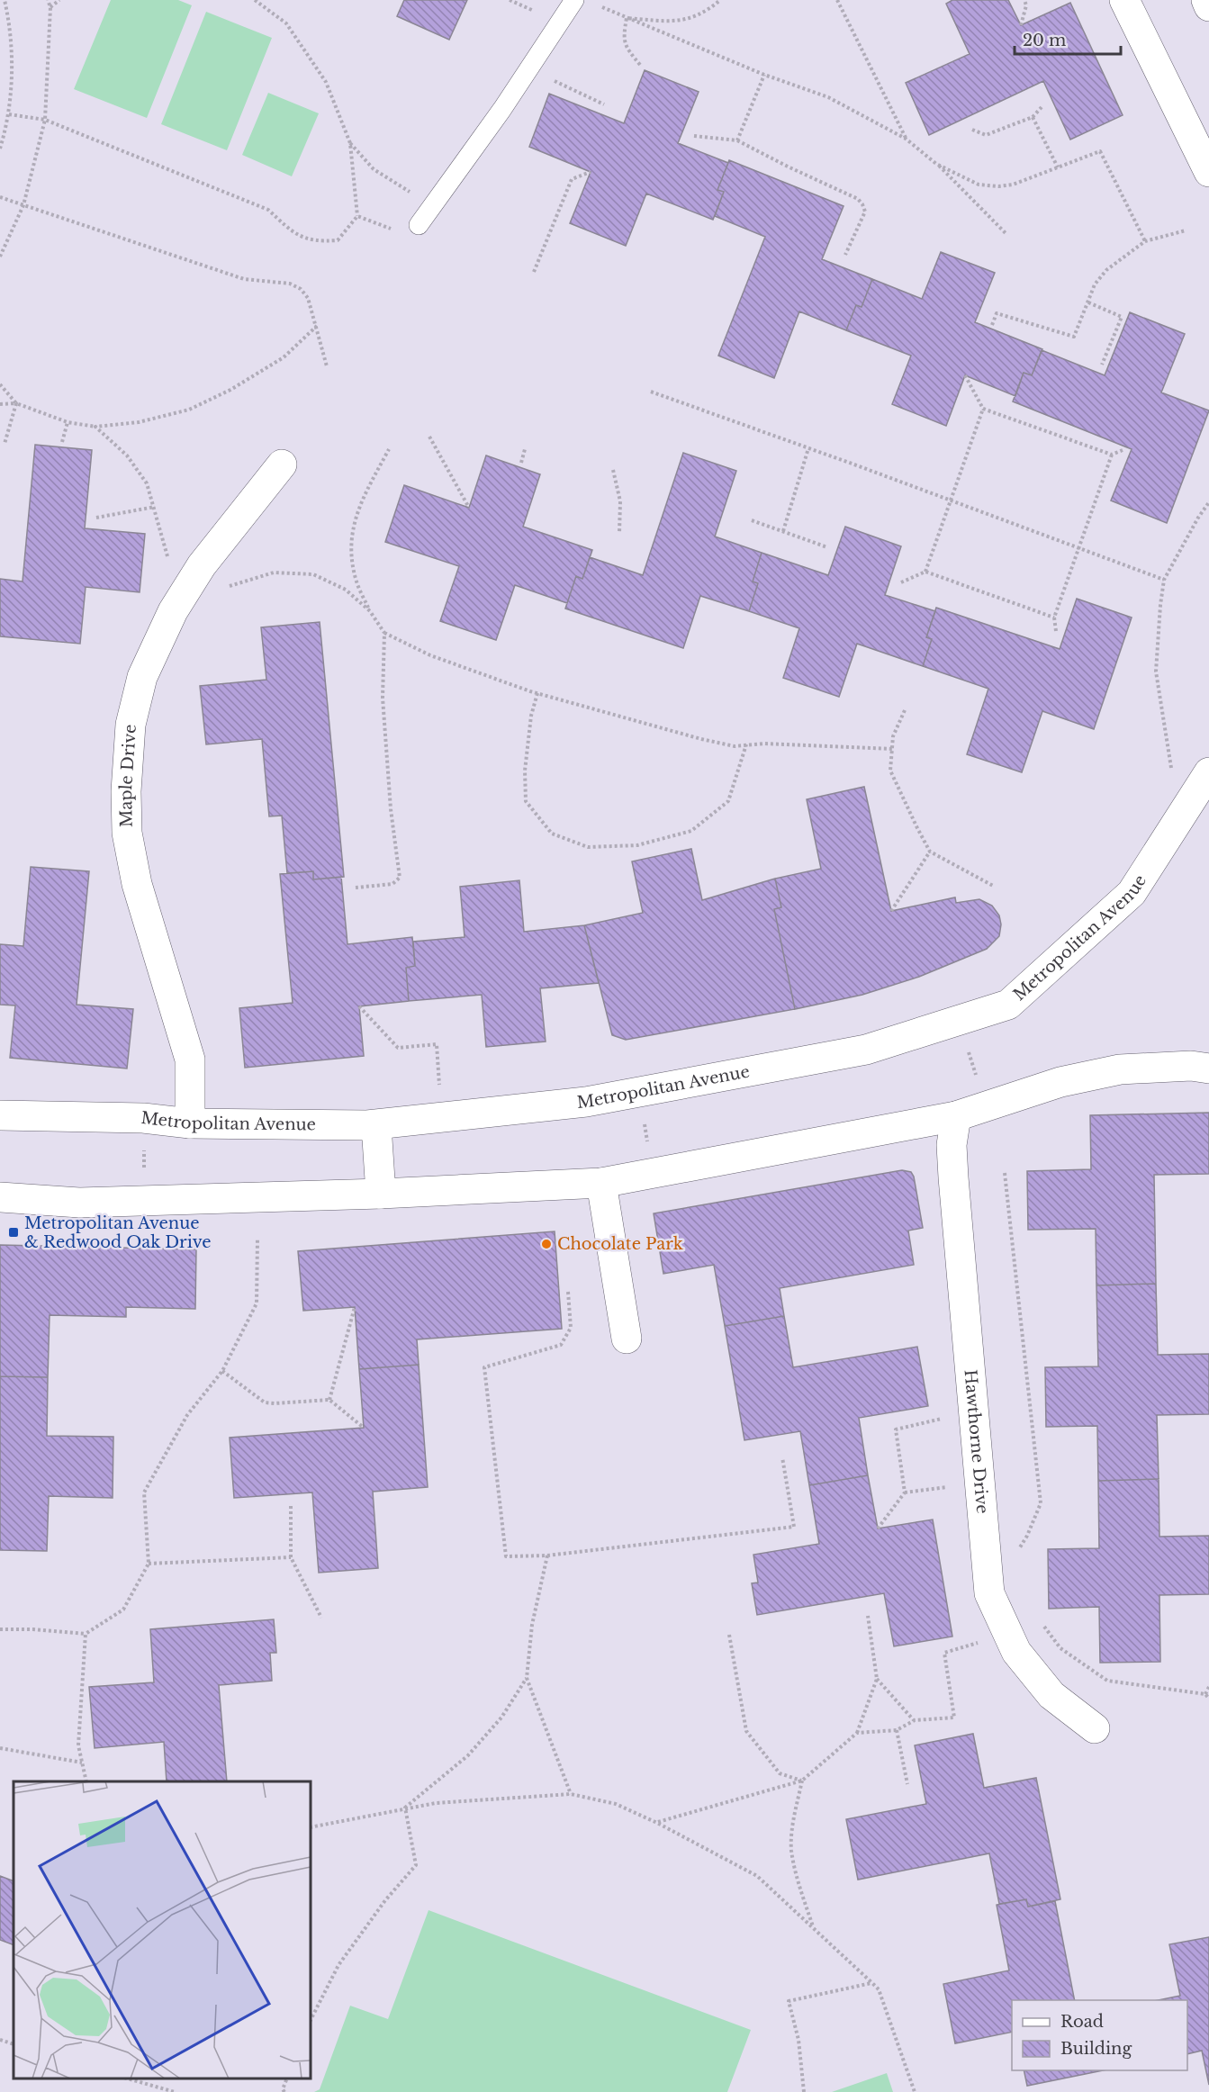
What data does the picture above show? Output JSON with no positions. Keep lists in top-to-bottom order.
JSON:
{
  "streets": {
    "street": ["Maple Drive", "Metropolitan Avenue", "Hawthorne Drive"]
  },
  "crossings": [
    ["Maple Drive", "Metropolitan Avenue"]
  ],
  "places": {
    "transit": ["Metropolitan Avenue & Redwood Oak Drive"],
    "other": ["Chocolate Park"]
  },
  "legend": ["Road", "Building"],
  "scale_bar": "20 m"
}
